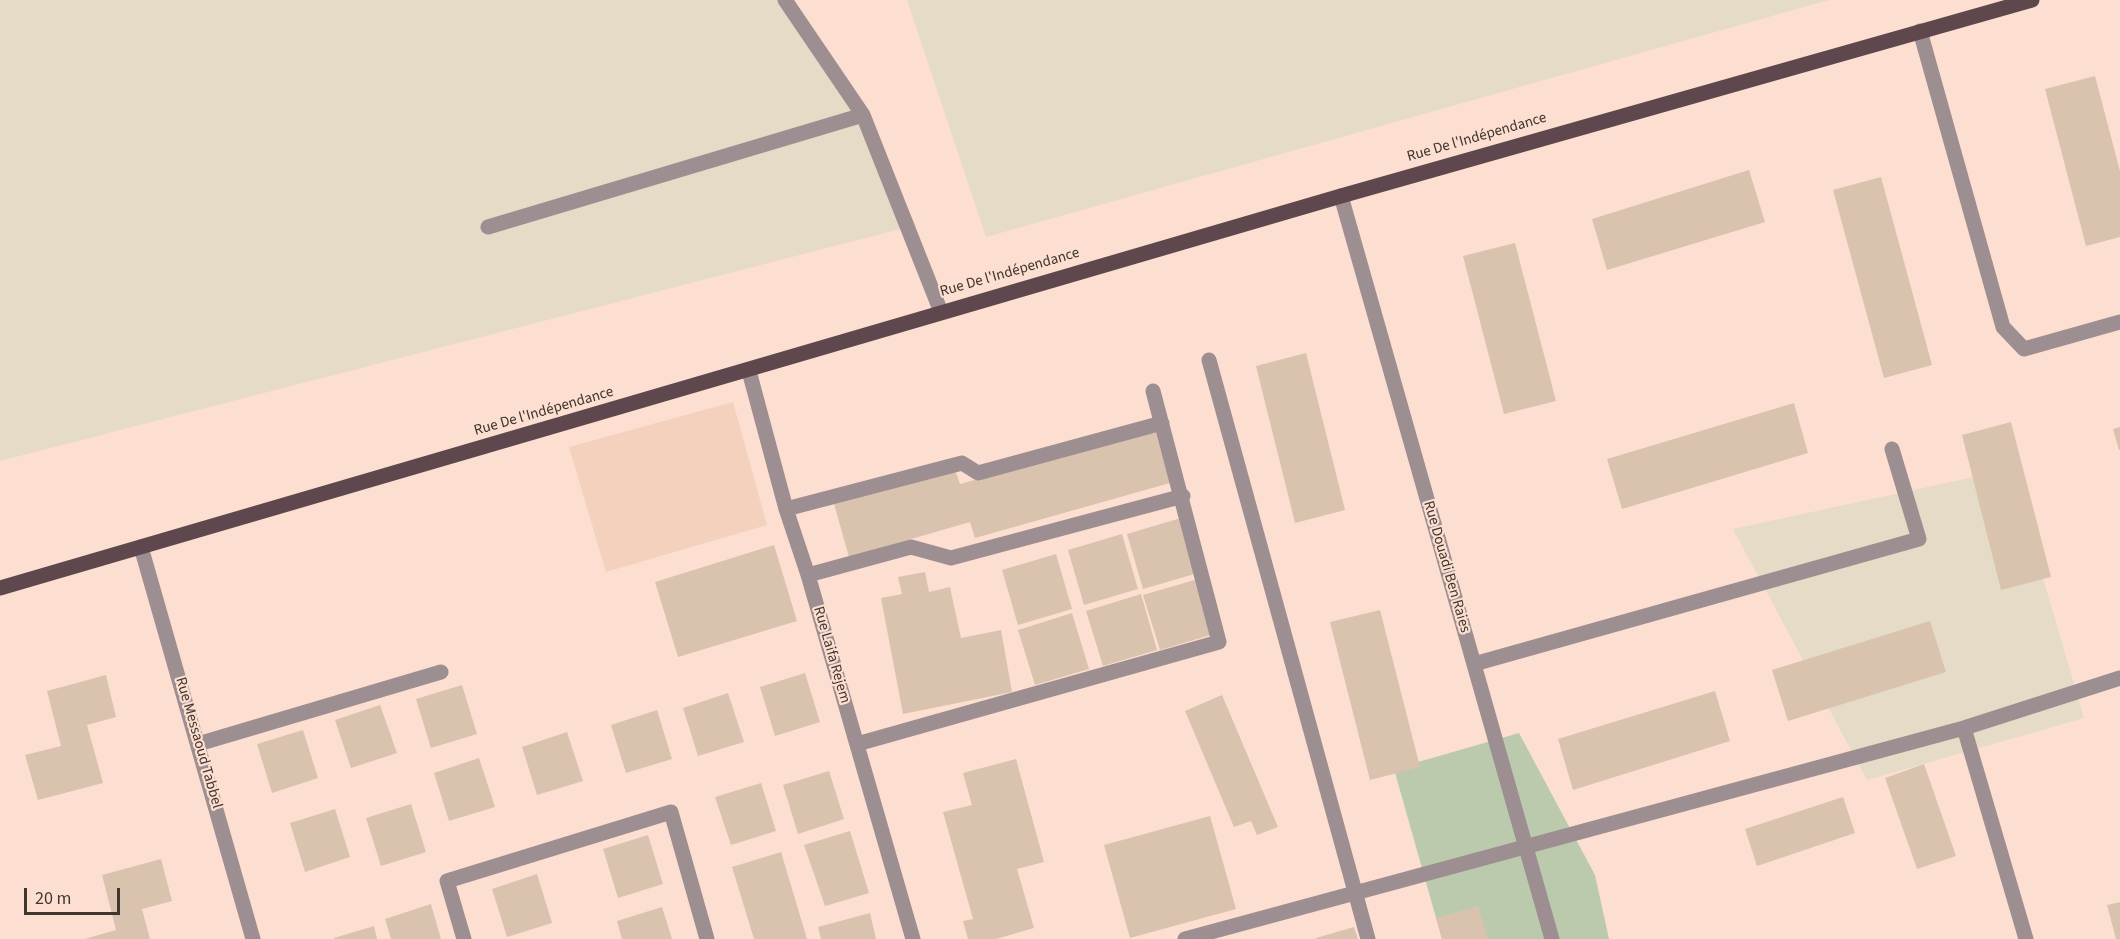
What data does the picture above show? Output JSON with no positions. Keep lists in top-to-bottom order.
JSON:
{
  "streets": {
    "main road": ["Rue De l'Indépendance"],
    "street": ["Rue Douadi Ben Raies", "Rue Laifa Rejem", "Rue Messaoud Tabbel"]
  },
  "crossings": [
    ["Rue De l'Indépendance", "Rue Douadi Ben Raies"],
    ["Rue De l'Indépendance", "Rue Laifa Rejem"],
    ["Rue De l'Indépendance", "Rue Messaoud Tabbel"]
  ],
  "scale_bar": "20 m"
}
